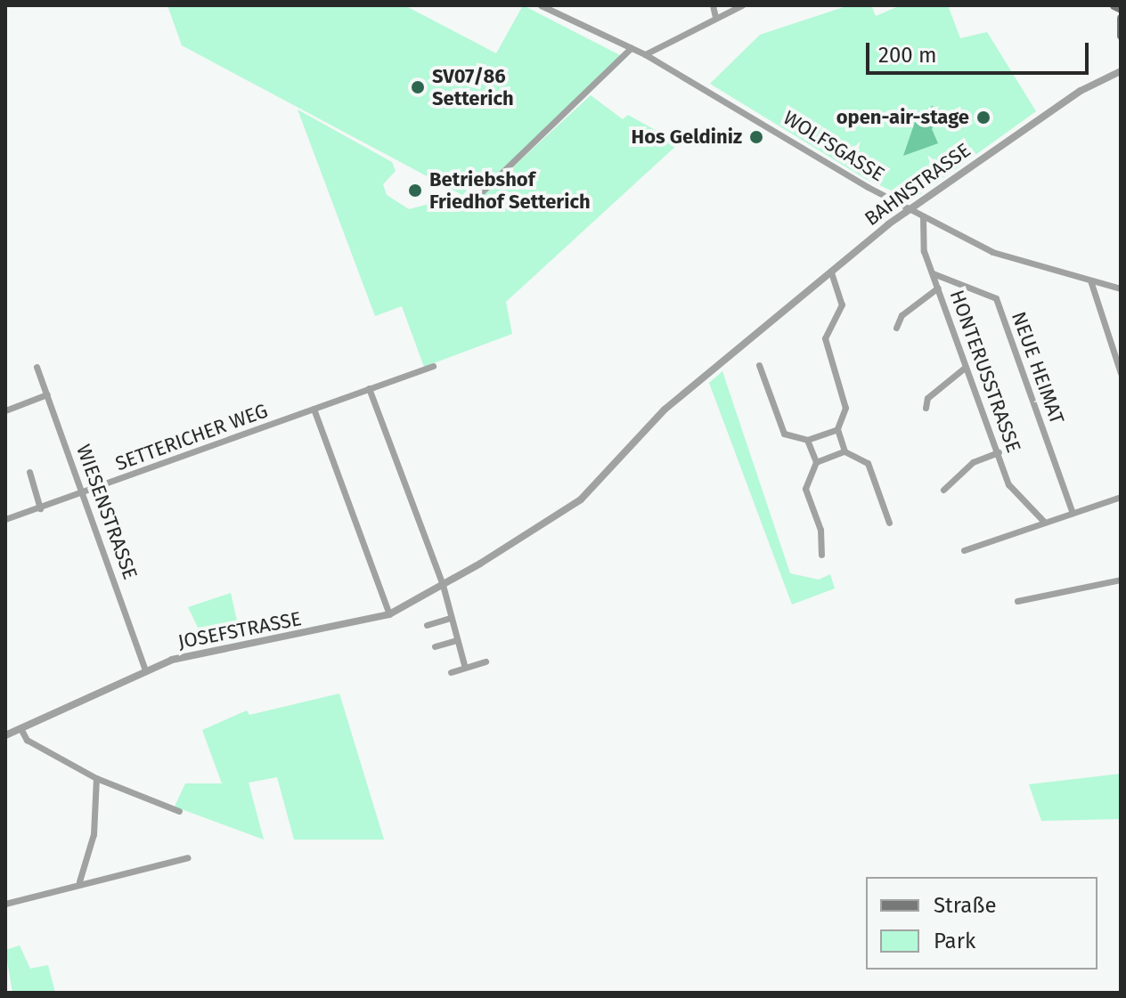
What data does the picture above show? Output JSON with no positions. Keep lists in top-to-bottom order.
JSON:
{
  "streets": {
    "street": [
      "WOLFSGASSE",
      "BAHNSTRASSE",
      "NEUE HEIMAT",
      "HONTERUSSTRASSE",
      "SETTERICHER WEG",
      "WIESENSTRASSE",
      "JOSEFSTRASSE"
    ]
  },
  "crossings": [
    ["WOLFSGASSE", "BAHNSTRASSE"],
    ["WOLFSGASSE", "HONTERUSSTRASSE"],
    ["BAHNSTRASSE", "JOSEFSTRASSE"],
    ["NEUE HEIMAT", "HONTERUSSTRASSE"],
    ["SETTERICHER WEG", "WIESENSTRASSE"],
    ["WIESENSTRASSE", "JOSEFSTRASSE"]
  ],
  "places": [
    "SV07/86 Setterich",
    "open-air-stage",
    "Hos Geldiniz",
    "Betriebshof Friedhof Setterich"
  ],
  "legend": ["Straße", "Park"],
  "scale_bar": "200 m"
}
